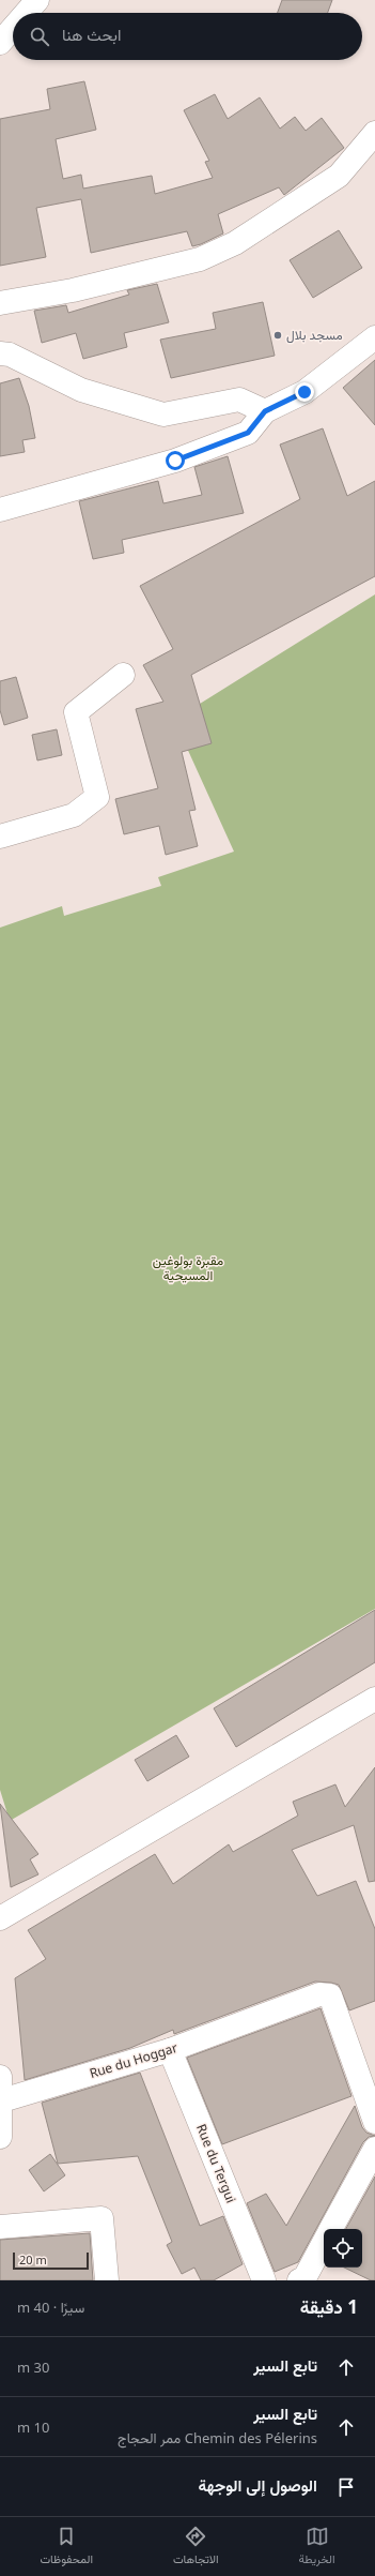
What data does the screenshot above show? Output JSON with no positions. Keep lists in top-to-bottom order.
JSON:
{
  "streets": {
    "street": ["Rue du Hoggar", "Rue du Tergui"]
  },
  "crossings": [
    ["Rue du Hoggar", "Rue du Tergui"]
  ],
  "parks": ["مقبرة بولوغين المسيحية"],
  "places": ["مسجد بلال"],
  "scale_bar": "20 m",
  "page": {
    "search": "ابحث هنا",
    "scale": "20 m",
    "heading": ["1 دقيقة", "سيرًا · 40 m"],
    "list": [
      ["تابع السير", "30 m"],
      ["تابع السير", "Chemin des Pélerins ممر الحجاج", "10 m"],
      "الوصول إلى الوجهة"
    ],
    "nav": ["الخريطة", "الاتجاهات", "المحفوظات"]
  }
}
